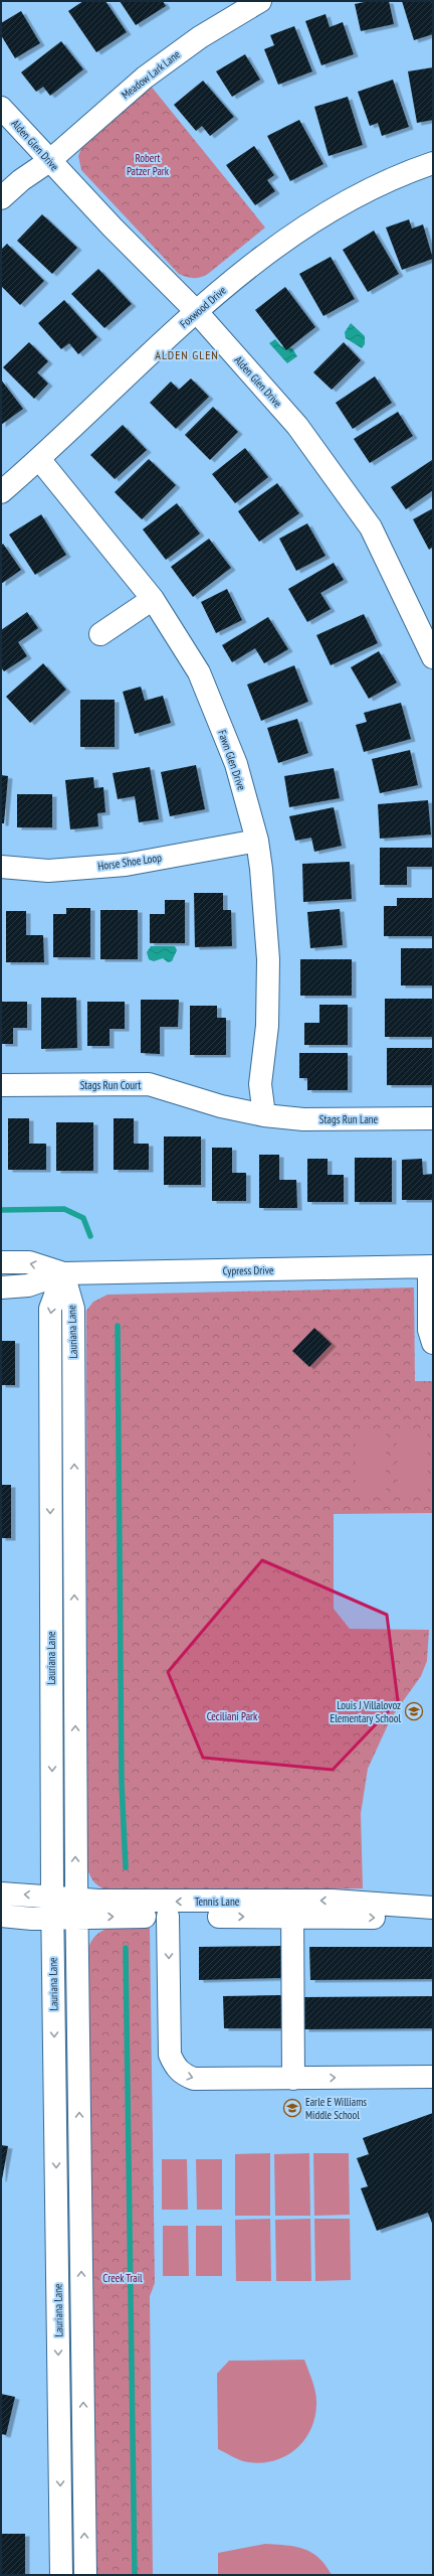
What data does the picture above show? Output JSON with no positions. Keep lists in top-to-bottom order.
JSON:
{
  "streets": {
    "street": [
      "Meadow Lark Lane",
      "Alden Glen Drive",
      "Foxwood Drive",
      "Fawn Glen Drive",
      "Horse Shoe Loop",
      "Stags Run Court",
      "Stags Run Lane",
      "Cypress Drive",
      "Lauriana Lane",
      "Tennis Lane"
    ]
  },
  "crossings": [
    ["Meadow Lark Lane", "Alden Glen Drive"],
    ["Alden Glen Drive", "Foxwood Drive"],
    ["Foxwood Drive", "Fawn Glen Drive"],
    ["Fawn Glen Drive", "Horse Shoe Loop"],
    ["Fawn Glen Drive", "Stags Run Court"],
    ["Fawn Glen Drive", "Stags Run Lane"],
    ["Stags Run Court", "Stags Run Lane"],
    ["Cypress Drive", "Lauriana Lane"],
    ["Lauriana Lane", "Tennis Lane"]
  ],
  "districts": ["ALDEN GLEN"],
  "parks": ["Robert Patzer Park", "Ceciliani Park", "Creek Trail"],
  "places": {
    "school or university": ["Louis J Villalovoz Elementary School", "Earle E Williams Middle School"]
  }
}
